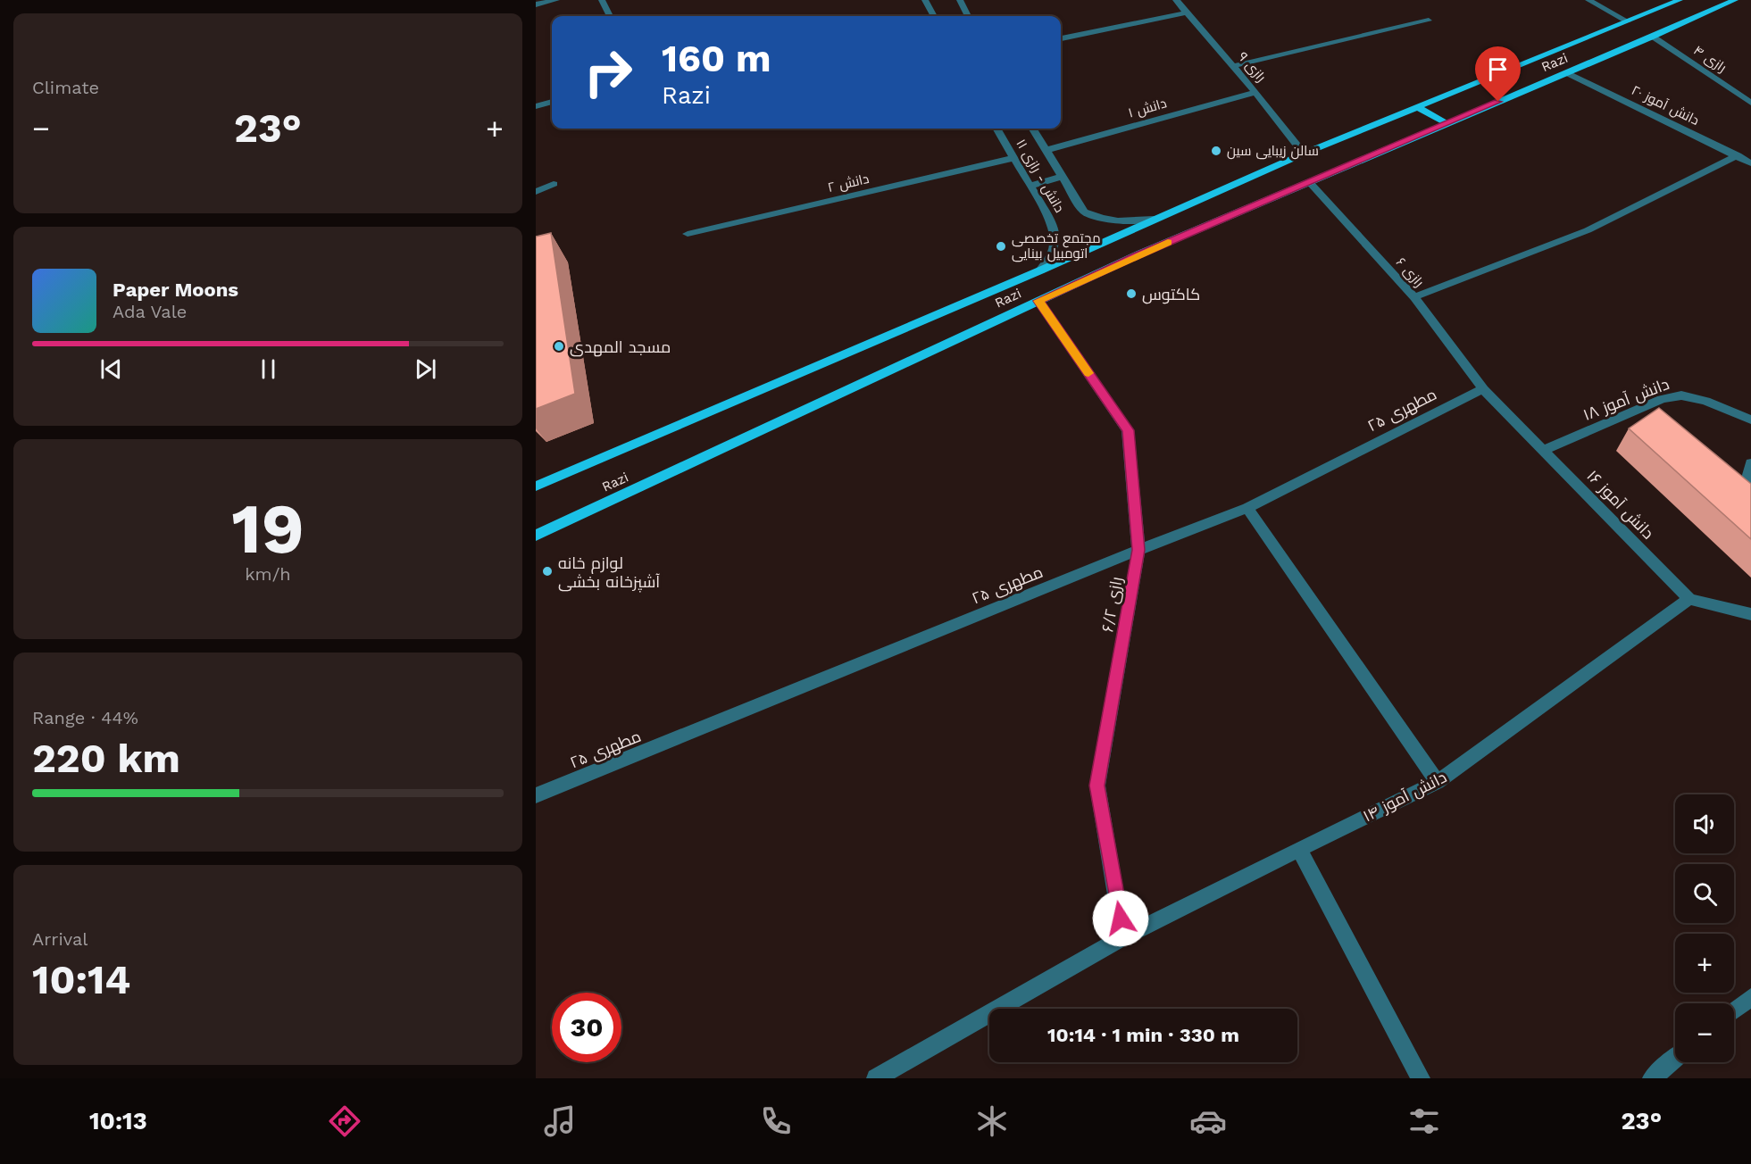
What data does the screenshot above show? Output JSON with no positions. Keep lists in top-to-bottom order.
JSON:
{
  "streets": {
    "main road": ["Razi"],
    "street": [
      "رازی ۴",
      "رازی ۹",
      "دانش آموز ۲۰",
      "دانش ۱",
      "دانش - رازی ۱۱",
      "دانش ۲",
      "رازی ۶",
      "دانش آموز ۱۸",
      "مطهری ۲۵",
      "دانش آموز ۱۶",
      "رازی ۶/۲",
      "دانش آموز ۱۴"
    ]
  },
  "crossings": [
    ["رازی ۴", "Razi"],
    ["Razi", "رازی ۹"],
    ["Razi", "دانش آموز ۲۰"],
    ["Razi", "دانش - رازی ۱۱"],
    ["Razi", "رازی ۶"],
    ["Razi", "رازی ۶/۲"],
    ["رازی ۹", "دانش ۱"],
    ["دانش ۱", "دانش - رازی ۱۱"],
    ["دانش - رازی ۱۱", "دانش ۲"],
    ["رازی ۶", "مطهری ۲۵"],
    ["رازی ۶", "دانش آموز ۱۶"],
    ["دانش آموز ۱۸", "دانش آموز ۱۶"],
    ["مطهری ۲۵", "دانش آموز ۱۶"],
    ["مطهری ۲۵", "رازی ۶/۲"],
    ["دانش آموز ۱۶", "دانش آموز ۱۴"],
    ["رازی ۶/۲", "دانش آموز ۱۴"]
  ],
  "places": [
    "سالن زیبایی سین",
    "مجتمع تخصصی اتومبیل بینایی",
    "کاکتوس",
    "مسجد المهدی",
    "لوازم خانه آشپزخانه بخشی"
  ],
  "page": {
    "tile": [
      "Climate",
      ["19", "km/h"],
      ["Range · 44%", "220 km"],
      ["Arrival", "10:14"]
    ],
    "turn": ["160 m", "Razi"],
    "heat": ["−", "23°", "+"],
    "song": ["Paper Moons", "Ada Vale"],
    "map_buttons": ["+", "−"],
    "limit": "30",
    "trip": "10:14 · 1 min · 330 m",
    "tabs": ["10:13", "23°"]
  }
}
